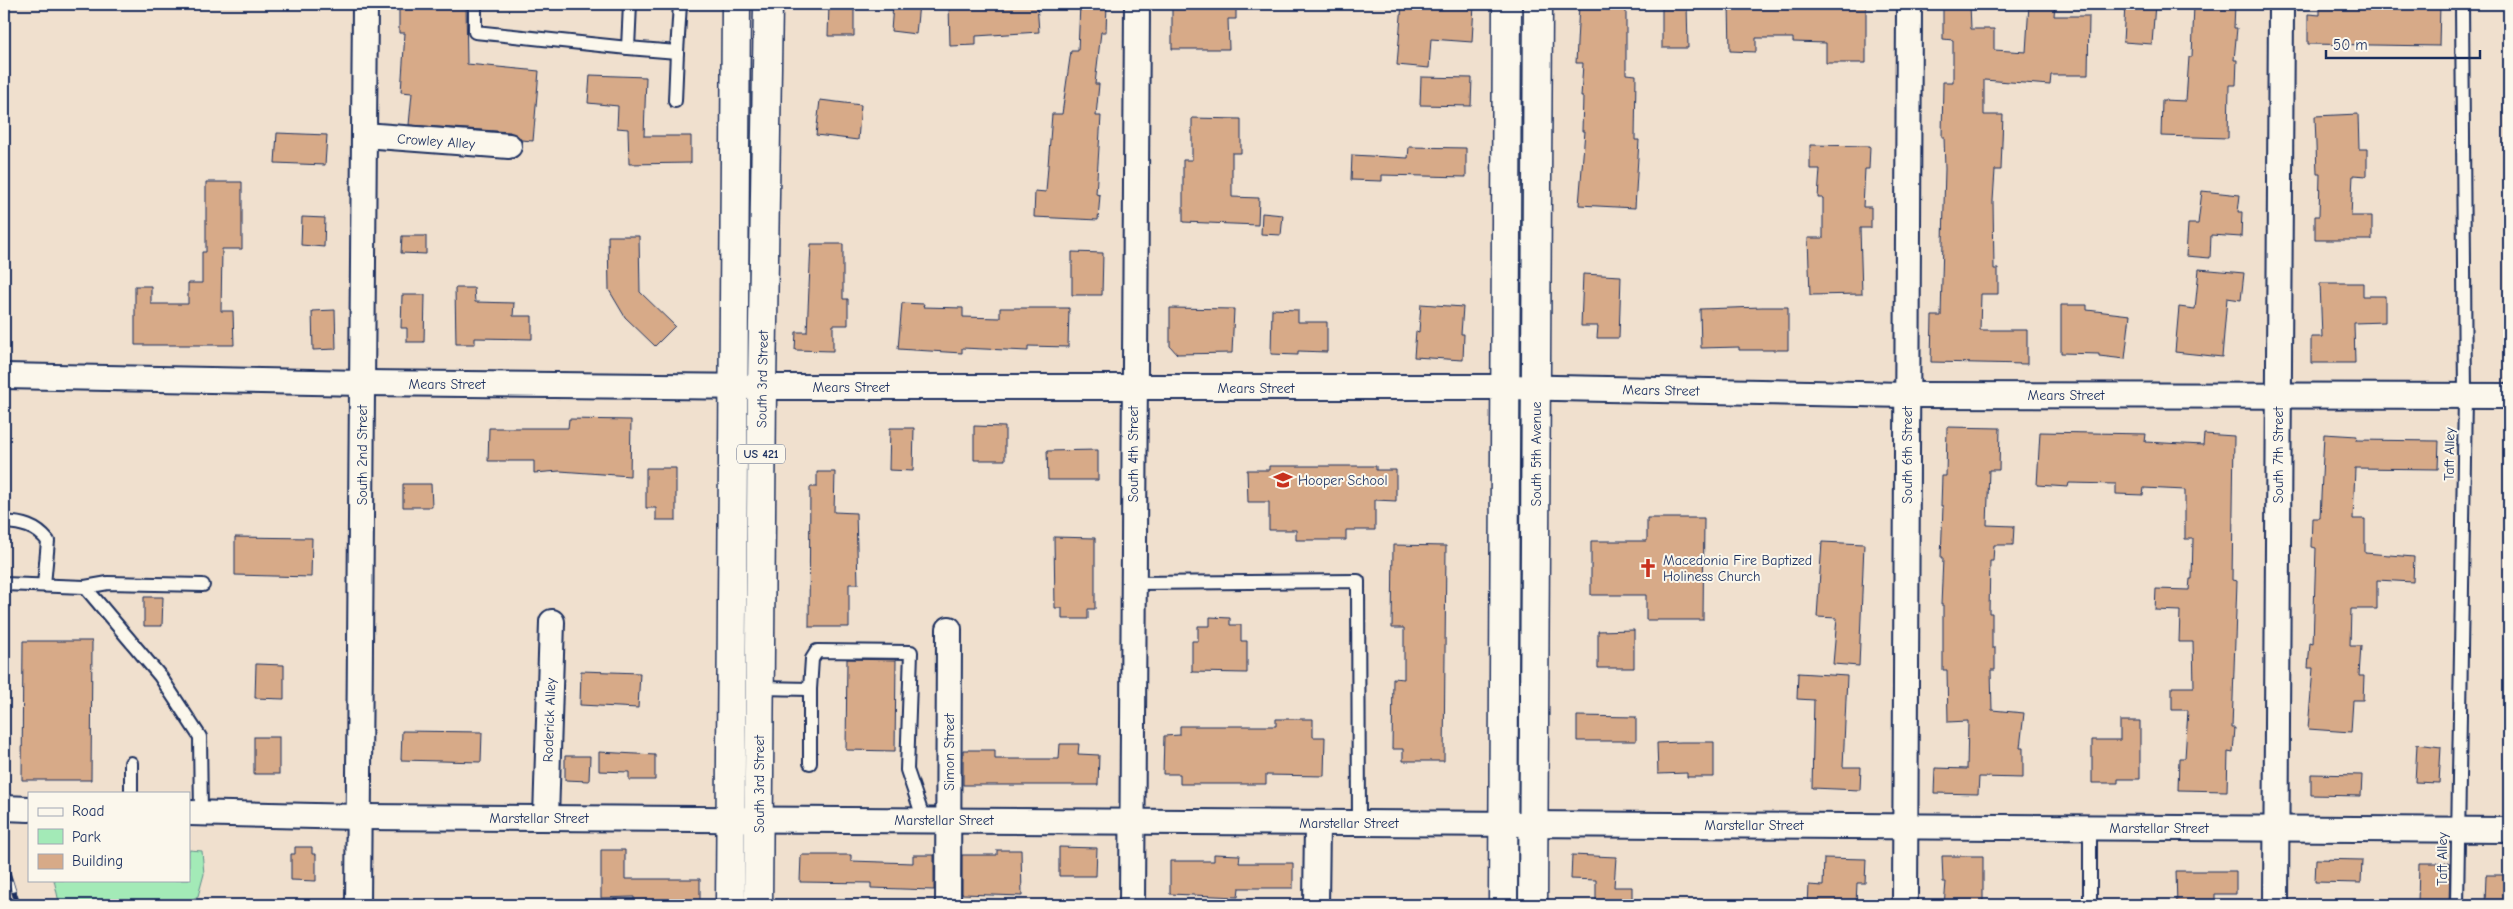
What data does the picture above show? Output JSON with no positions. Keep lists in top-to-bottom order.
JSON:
{
  "streets": {
    "main road": ["South 3rd Street", "US 421", "South 5th Avenue"],
    "street": [
      "Crowley Alley",
      "Mears Street",
      "South 4th Street",
      "South 2nd Street",
      "South 6th Street",
      "South 7th Street",
      "Roderick Alley",
      "Simon Street",
      "Marstellar Street"
    ],
    "lane": ["Taft Alley"]
  },
  "crossings": [
    ["Crowley Alley", "South 2nd Street"],
    ["South 3rd Street", "Mears Street"],
    ["South 3rd Street", "Marstellar Street"],
    ["Mears Street", "South 4th Street"],
    ["Mears Street", "South 5th Avenue"],
    ["Mears Street", "Taft Alley"],
    ["Mears Street", "South 2nd Street"],
    ["Mears Street", "South 6th Street"],
    ["Mears Street", "South 7th Street"],
    ["South 4th Street", "Marstellar Street"],
    ["South 5th Avenue", "Marstellar Street"],
    ["Taft Alley", "Marstellar Street"],
    ["South 2nd Street", "Marstellar Street"],
    ["South 6th Street", "Marstellar Street"],
    ["South 7th Street", "Marstellar Street"],
    ["Roderick Alley", "Marstellar Street"],
    ["Simon Street", "Marstellar Street"]
  ],
  "places": {
    "school or university": ["Hooper School"],
    "church": ["Macedonia Fire Baptized Holiness Church"]
  },
  "legend": ["Road", "Park", "Building"],
  "scale_bar": "50 m"
}
